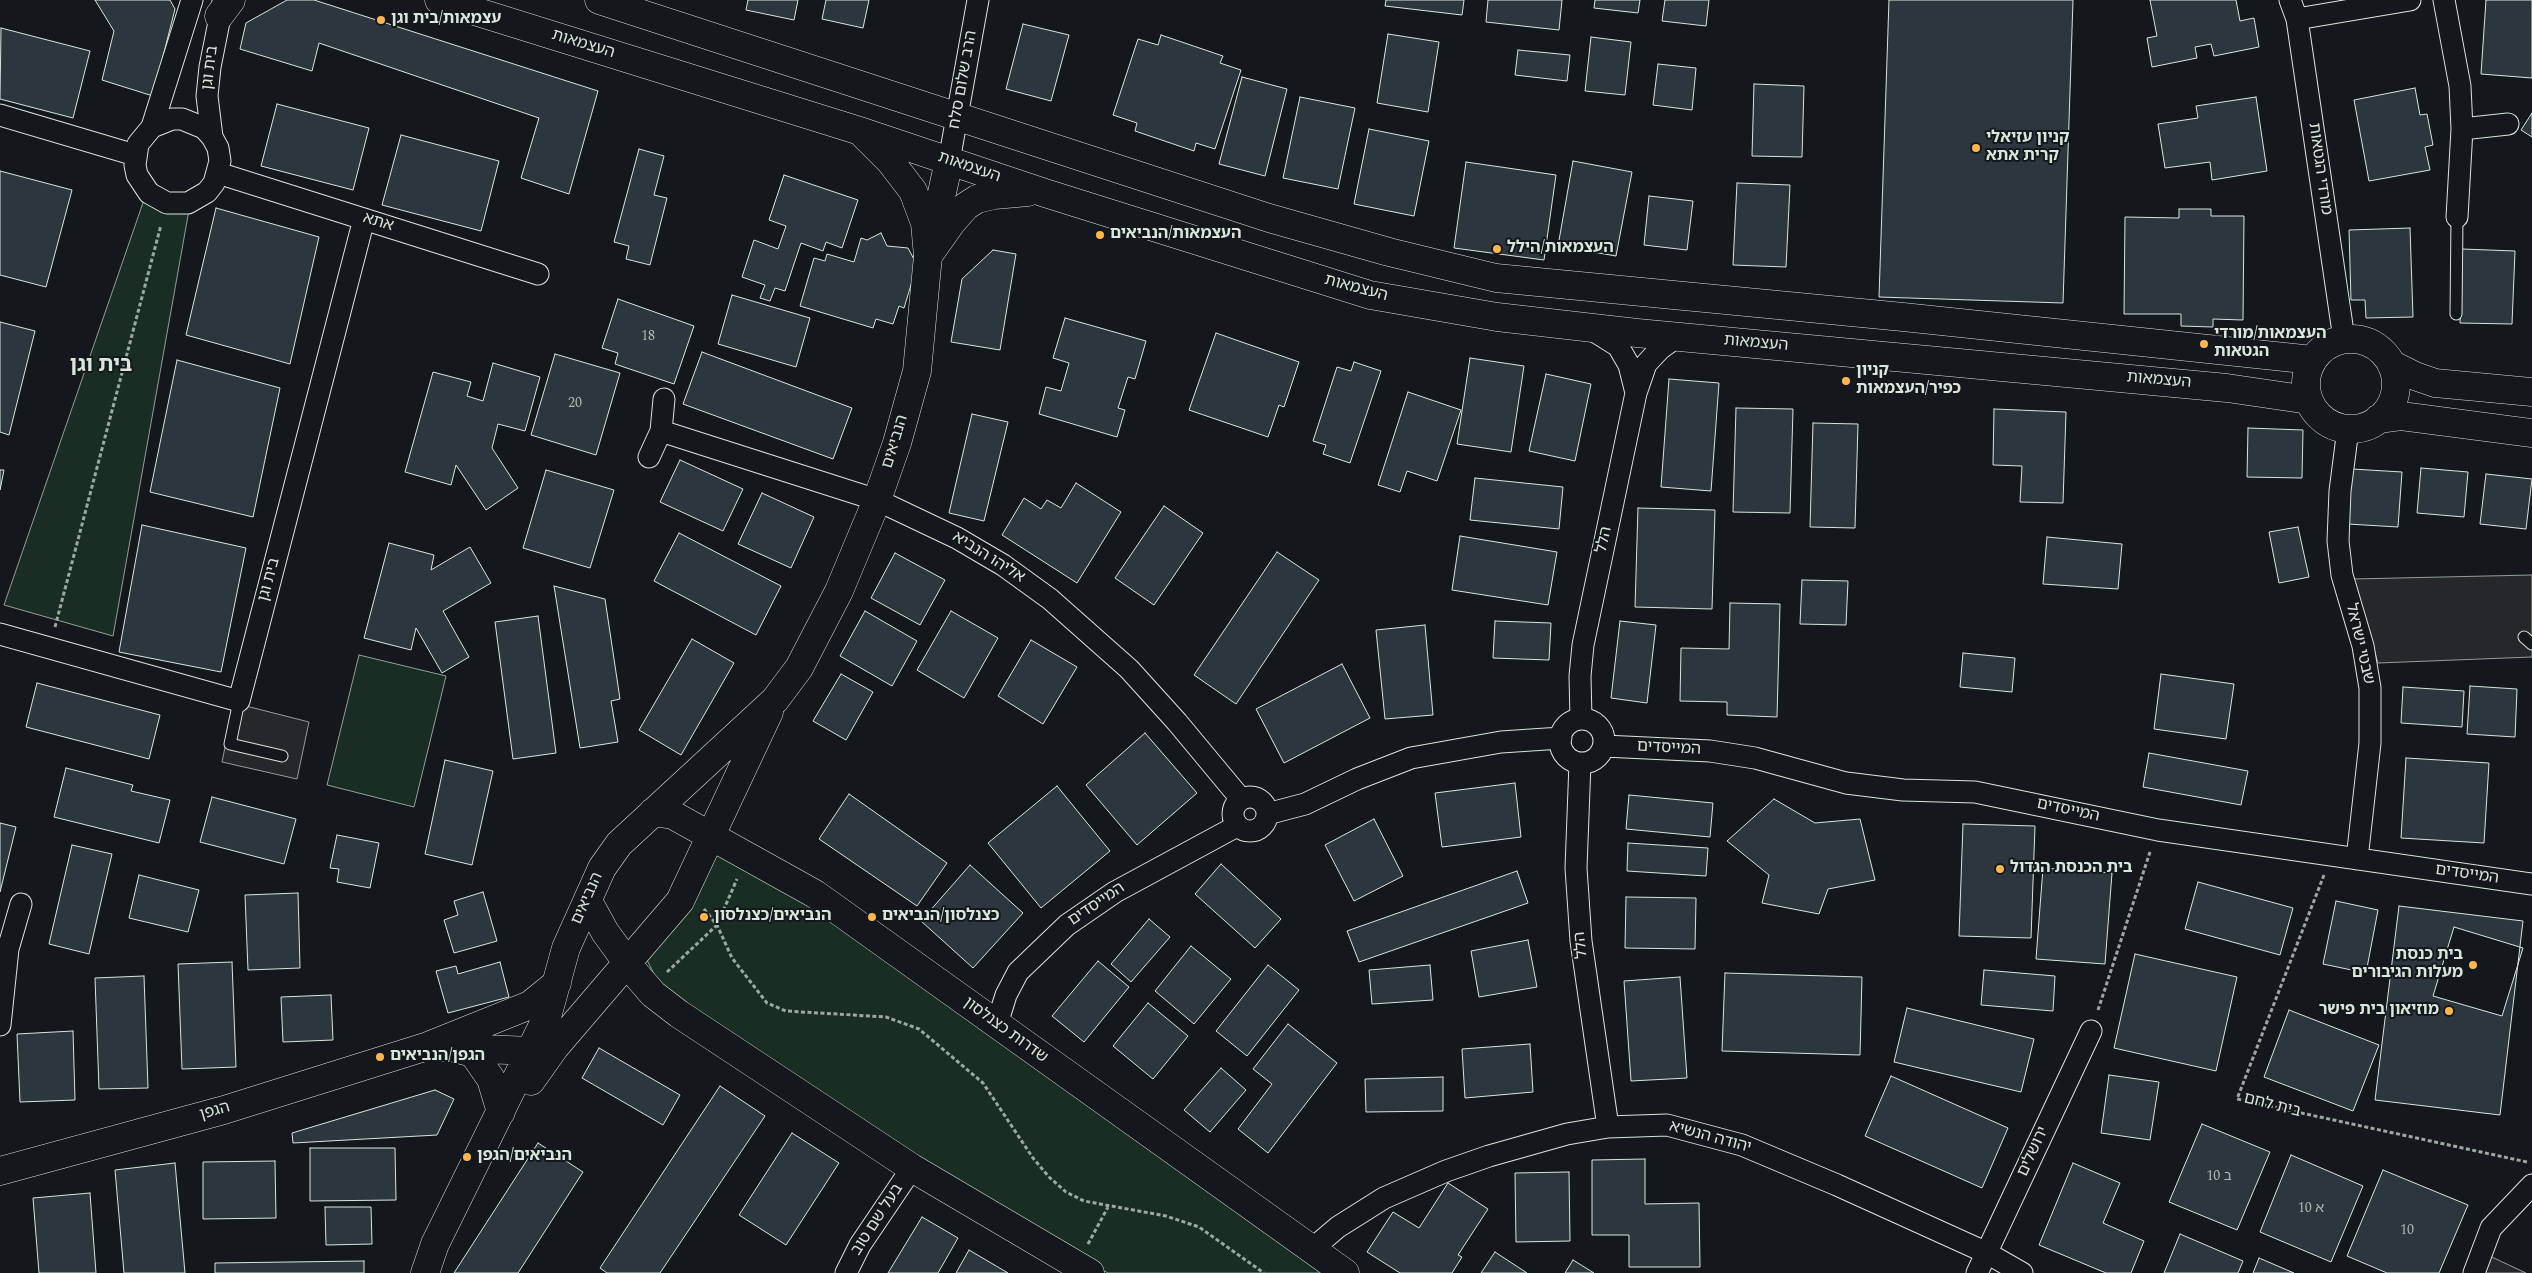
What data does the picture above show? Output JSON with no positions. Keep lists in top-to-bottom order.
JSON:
{
  "streets": {
    "main road": [
      "העצמאות",
      "הנביאים",
      "שדרות כצנלסון",
      "הגפן"
    ],
    "street": [
      "בית וגן",
      "הרב שלום סלח",
      "מורדי הגטאות",
      "אתא",
      "הלל",
      "אליהו הנביא",
      "שבטי ישראל",
      "המייסדים",
      "יהודה הנשיא",
      "ירושלים",
      "בעל שם טוב"
    ],
    "path": ["בית לחם"]
  },
  "crossings": [
    ["העצמאות", "הרב שלום סלח"],
    ["העצמאות", "מורדי הגטאות"],
    ["העצמאות", "הנביאים"],
    ["העצמאות", "הלל"],
    ["העצמאות", "שבטי ישראל"],
    ["בית וגן", "אתא"],
    ["הרב שלום סלח", "הנביאים"],
    ["מורדי הגטאות", "שבטי ישראל"],
    ["הנביאים", "אליהו הנביא"],
    ["הנביאים", "שדרות כצנלסון"],
    ["הנביאים", "הגפן"],
    ["הלל", "המייסדים"],
    ["הלל", "יהודה הנשיא"],
    ["אליהו הנביא", "המייסדים"],
    ["שבטי ישראל", "המייסדים"],
    ["המייסדים", "שדרות כצנלסון"],
    ["המייסדים", "בית לחם"],
    ["שדרות כצנלסון", "יהודה הנשיא"],
    ["יהודה הנשיא", "ירושלים"]
  ],
  "districts": ["בית וגן"],
  "places": [
    "עצמאות/בית וגן",
    "קניון עזיאלי קרית אתא",
    "העצמאות/הנביאים",
    "העצמאות/הילל",
    "העצמאות/מורדי הגטאות",
    "קניון כפיר/העצמאות",
    "בית הכנסת הגדול",
    "הנביאים/כצנלסון",
    "כצנלסון/הנביאים",
    "בית כנסת מעלות הגיבורים",
    "מוזיאון בית פישר",
    "הגפן/הנביאים",
    "הנביאים/הגפן"
  ],
  "house_numbers": [
    "18",
    "20",
    "10 ב",
    "10 א",
    "10"
  ]
}
